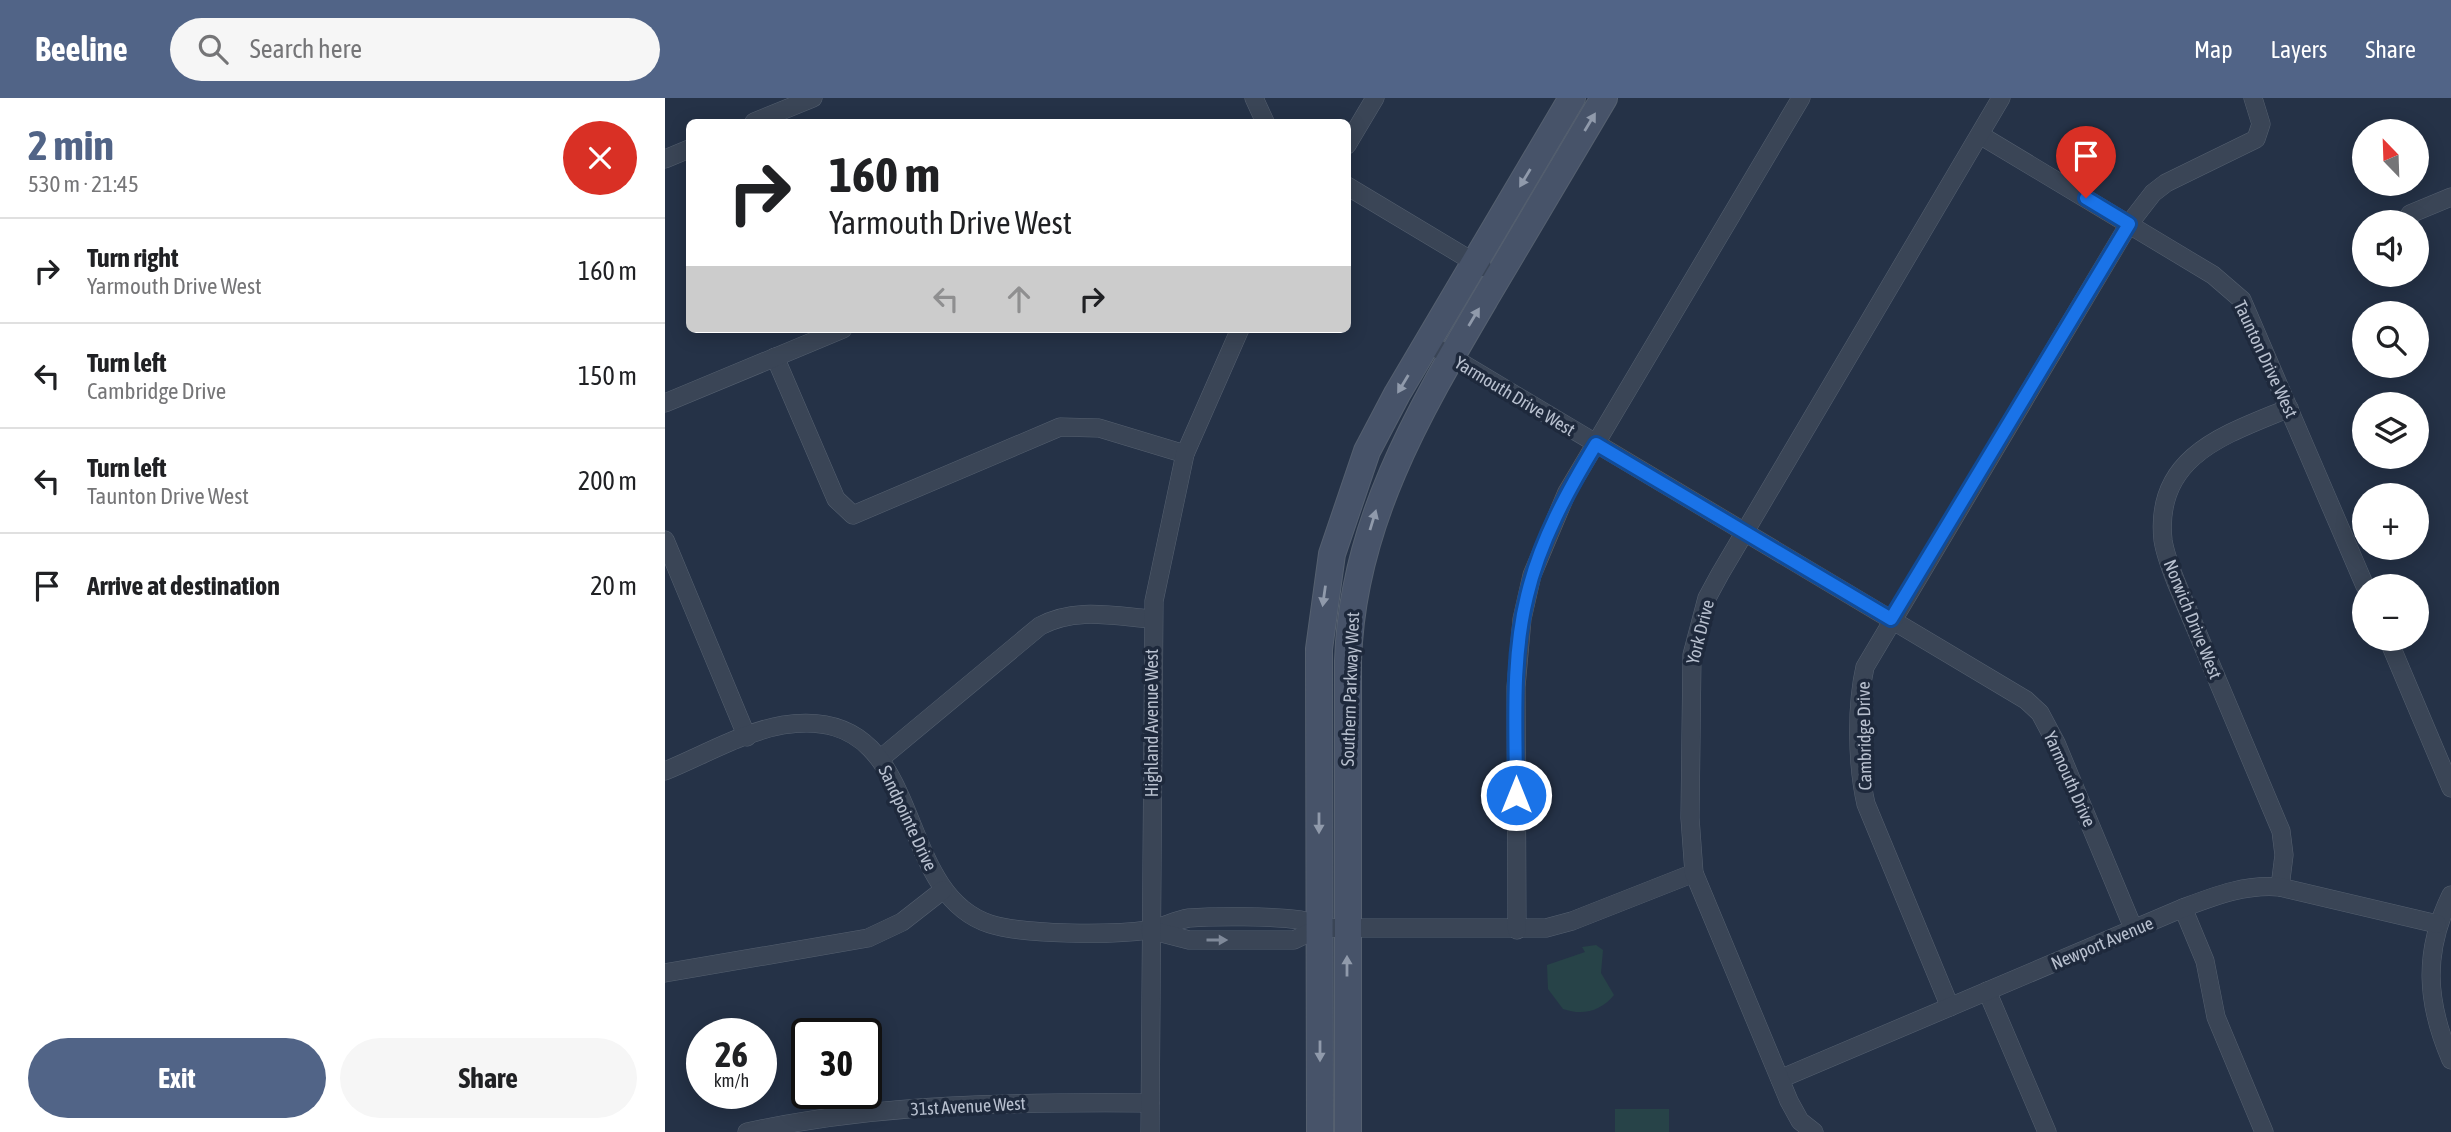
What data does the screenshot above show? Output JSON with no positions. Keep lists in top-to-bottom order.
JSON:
{
  "streets": {
    "street": [
      "Taunton Drive West",
      "Yarmouth Drive West",
      "Norwich Drive West",
      "York Drive",
      "Southern Parkway West",
      "Highland Avenue West",
      "Cambridge Drive",
      "Yarmouth Drive",
      "Sandpointe Drive",
      "Newport Avenue",
      "31st Avenue West"
    ]
  },
  "crossings": [
    ["Taunton Drive West", "Norwich Drive West"],
    ["Taunton Drive West", "York Drive"],
    ["Taunton Drive West", "Cambridge Drive"],
    ["Yarmouth Drive West", "York Drive"],
    ["Yarmouth Drive West", "Southern Parkway West"],
    ["Yarmouth Drive West", "Cambridge Drive"],
    ["Yarmouth Drive West", "Yarmouth Drive"],
    ["Norwich Drive West", "Newport Avenue"],
    ["York Drive", "Newport Avenue"],
    ["Southern Parkway West", "Sandpointe Drive"],
    ["Highland Avenue West", "Sandpointe Drive"],
    ["Highland Avenue West", "31st Avenue West"],
    ["Cambridge Drive", "Yarmouth Drive"],
    ["Cambridge Drive", "Newport Avenue"],
    ["Yarmouth Drive", "Newport Avenue"]
  ],
  "north": "top left",
  "page": {
    "header": "Beeline",
    "search": "Search here",
    "nav": ["Map", "Layers", "Share"],
    "heading": ["2 min", "530 m · 21:45"],
    "map_buttons": ["+", "−"],
    "turn": ["160 m", "Yarmouth Drive West"],
    "list": [
      {
        "name": "Turn right",
        "note": "Yarmouth Drive West",
        "value": "160 m"
      },
      {
        "name": "Turn left",
        "note": "Cambridge Drive",
        "value": "150 m"
      },
      {
        "name": "Turn left",
        "note": "Taunton Drive West",
        "value": "200 m"
      },
      {
        "name": "Arrive at destination",
        "value": "20 m"
      }
    ],
    "speed": "26 km/h",
    "limit": "30",
    "buttons": ["Exit", "Share"]
  }
}
